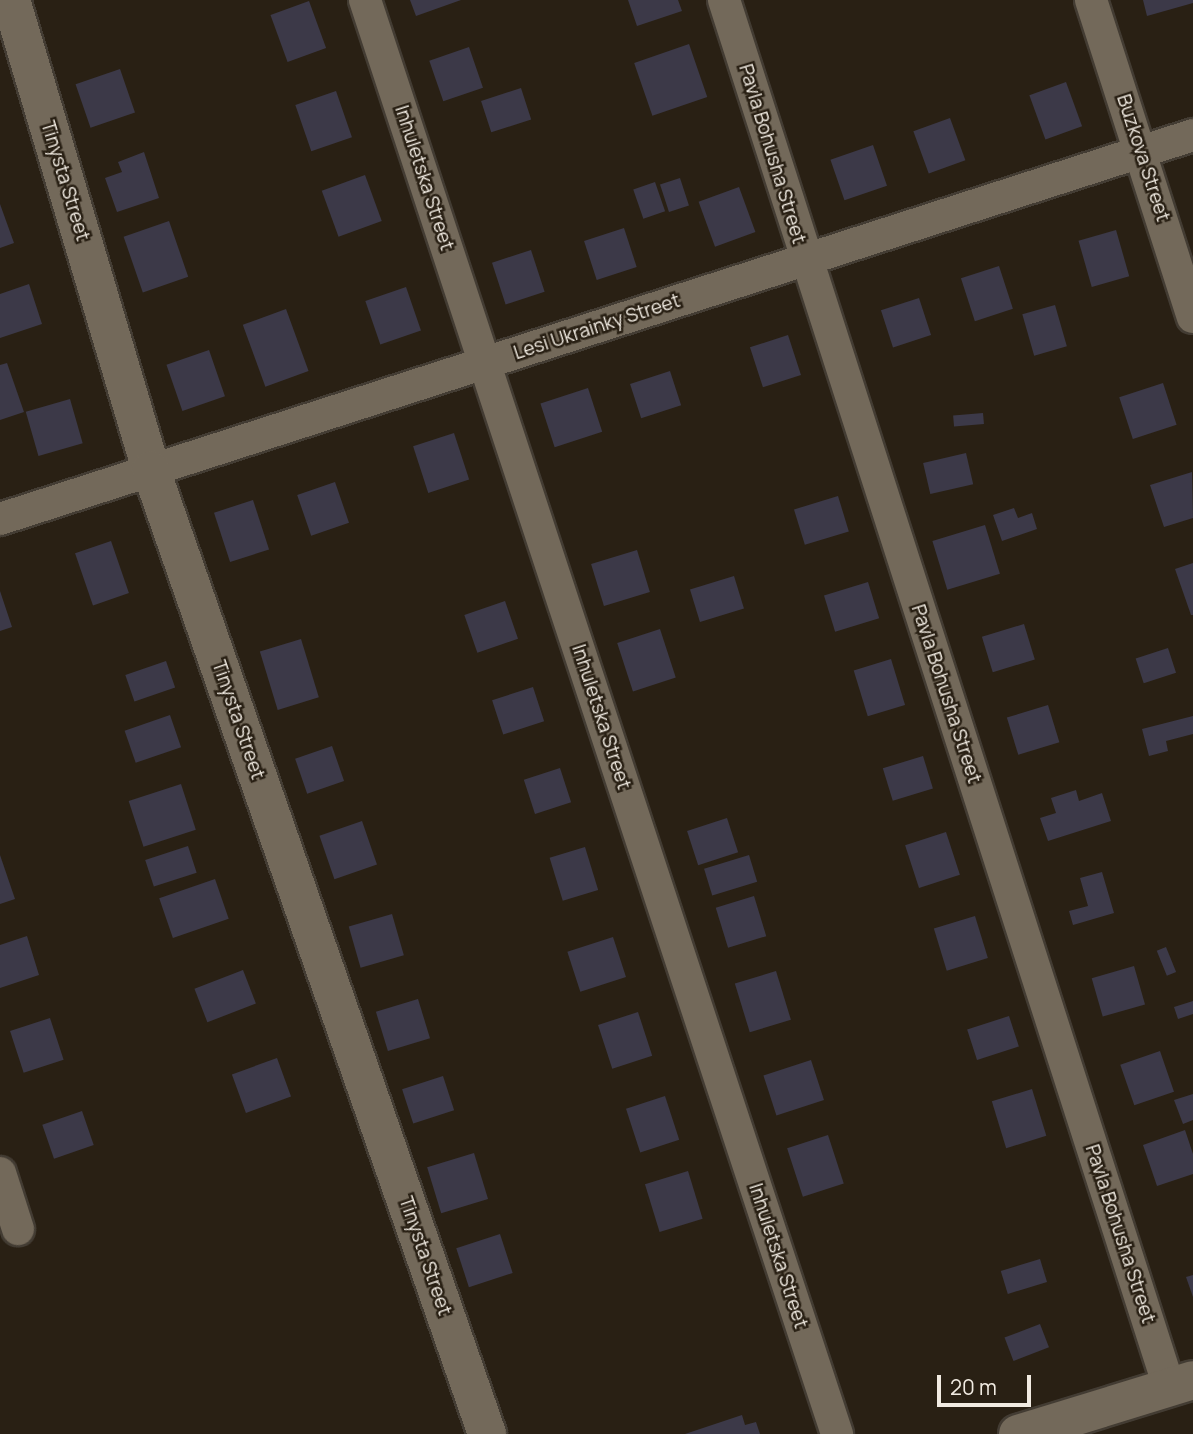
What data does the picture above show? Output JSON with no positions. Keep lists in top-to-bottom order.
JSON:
{
  "streets": {
    "street": [
      "Pavla Bohusha Street",
      "Buzkova Street",
      "Inhuletska Street",
      "Tinysta Street",
      "Lesi Ukrainky Street"
    ]
  },
  "crossings": [
    ["Pavla Bohusha Street", "Lesi Ukrainky Street"],
    ["Buzkova Street", "Lesi Ukrainky Street"],
    ["Inhuletska Street", "Lesi Ukrainky Street"],
    ["Tinysta Street", "Lesi Ukrainky Street"]
  ],
  "scale_bar": "20 m"
}
